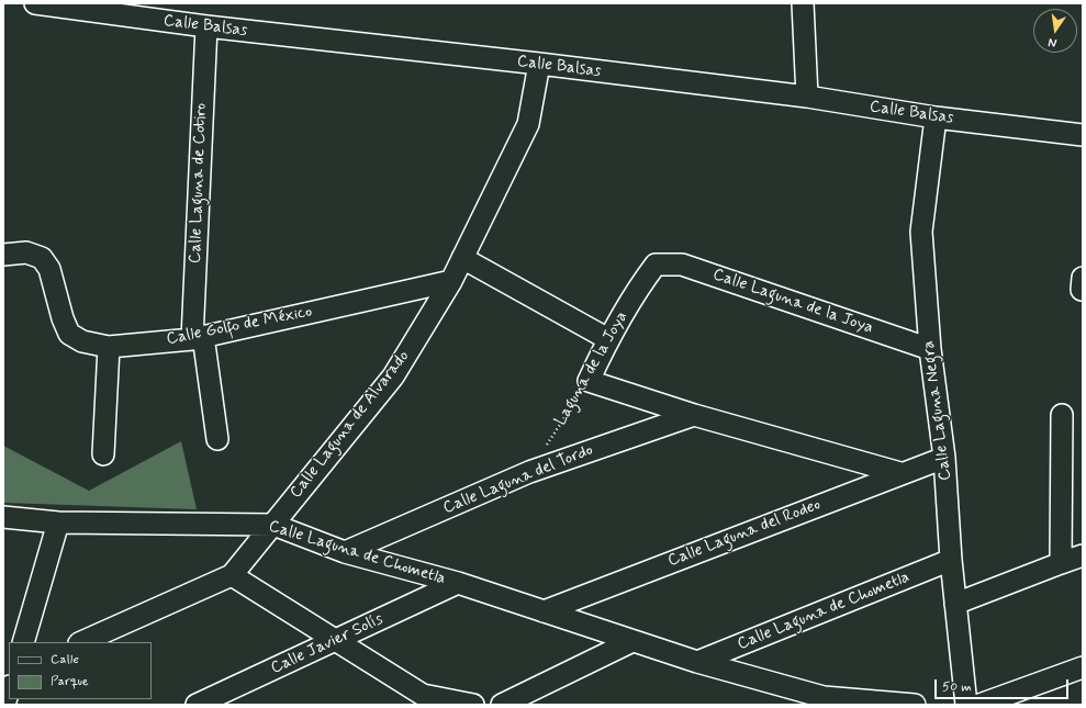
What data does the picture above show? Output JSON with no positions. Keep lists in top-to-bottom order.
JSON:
{
  "streets": {
    "street": [
      "Calle Balsas",
      "Calle Laguna de Cotiro",
      "Calle Laguna de la Joya",
      "Calle Golfo de México",
      "Laguna de la Joya",
      "Calle Laguna Negra",
      "Calle Laguna de Alvarado",
      "Calle Laguna del Tordo",
      "Calle Laguna del Rodeo",
      "Calle Laguna de Chometla",
      "Calle Javier Solís"
    ]
  },
  "crossings": [
    ["Calle Balsas", "Calle Laguna de Cotiro"],
    ["Calle Balsas", "Calle Laguna Negra"],
    ["Calle Balsas", "Calle Laguna de Alvarado"],
    ["Calle Laguna de Cotiro", "Calle Golfo de México"],
    ["Calle Laguna de la Joya", "Laguna de la Joya"],
    ["Calle Laguna de la Joya", "Calle Laguna Negra"],
    ["Calle Golfo de México", "Calle Laguna de Alvarado"],
    ["Laguna de la Joya", "Calle Laguna del Tordo"],
    ["Calle Laguna Negra", "Calle Laguna del Rodeo"],
    ["Calle Laguna Negra", "Calle Laguna de Chometla"],
    ["Calle Laguna de Alvarado", "Calle Laguna de Chometla"],
    ["Calle Laguna del Tordo", "Calle Laguna de Chometla"],
    ["Calle Laguna del Rodeo", "Calle Laguna de Chometla"],
    ["Calle Laguna de Chometla", "Calle Javier Solís"]
  ],
  "legend": ["Calle", "Parque"],
  "scale_bar": "50 m",
  "north": "bottom"
}
